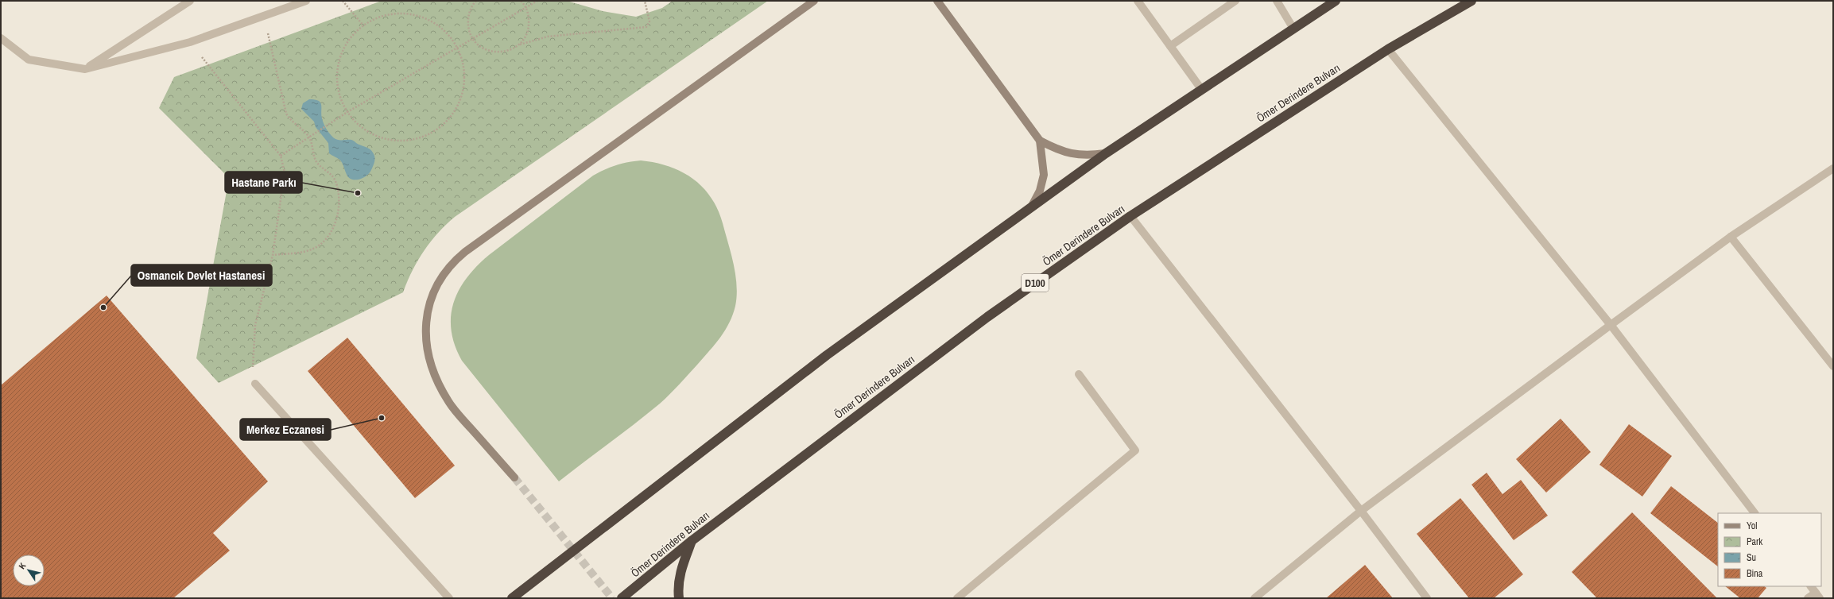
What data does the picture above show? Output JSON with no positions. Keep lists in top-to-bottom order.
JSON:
{
  "streets": {
    "highway": ["Ömer Derindere Bulvarı", "D100"]
  },
  "places": ["Hastane Parkı", "Osmancık Devlet Hastanesi", "Merkez Eczanesi"],
  "legend": [
    "Yol",
    "Park",
    "Su",
    "Bina"
  ],
  "north": "top left"
}
